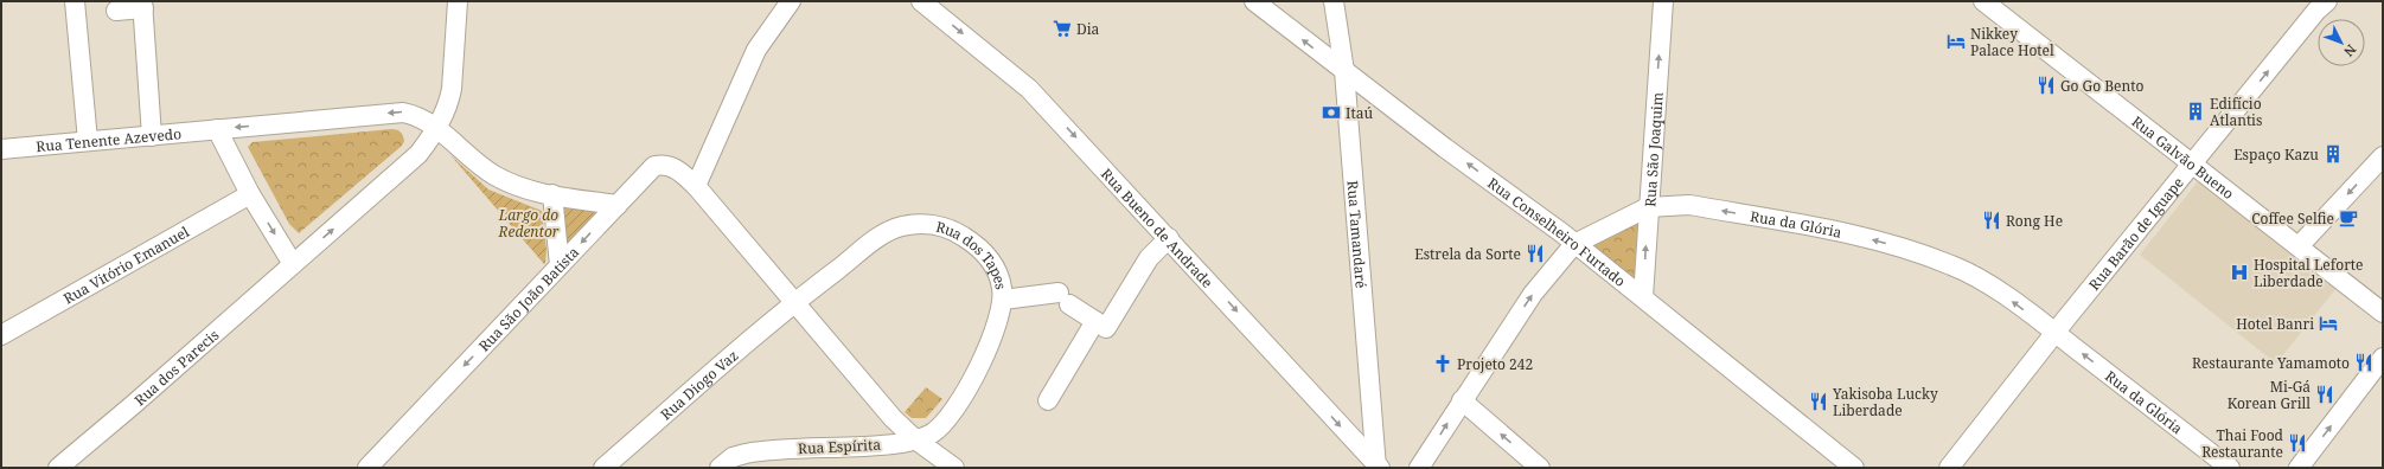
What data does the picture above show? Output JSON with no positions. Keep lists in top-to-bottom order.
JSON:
{
  "streets": {
    "street": [
      "Rua Tenente Azevedo",
      "Rua São Joaquim",
      "Rua Galvão Bueno",
      "Rua da Glória",
      "Rua Bueno de Andrade",
      "Rua Conselheiro Furtado",
      "Rua Barão de Iguape",
      "Rua Tamandaré",
      "Rua dos Tapes",
      "Rua Vitório Emanuel",
      "Rua São João Batista",
      "Rua dos Parecis",
      "Rua Diogo Vaz",
      "Rua Espírita"
    ]
  },
  "crossings": [
    ["Rua Tenente Azevedo", "Rua São João Batista"],
    ["Rua Tenente Azevedo", "Rua dos Parecis"],
    ["Rua São Joaquim", "Rua da Glória"],
    ["Rua São Joaquim", "Rua Conselheiro Furtado"],
    ["Rua Galvão Bueno", "Rua Barão de Iguape"],
    ["Rua da Glória", "Rua Conselheiro Furtado"],
    ["Rua da Glória", "Rua Barão de Iguape"],
    ["Rua Bueno de Andrade", "Rua Tamandaré"],
    ["Rua Conselheiro Furtado", "Rua Tamandaré"],
    ["Rua dos Tapes", "Rua São João Batista"],
    ["Rua dos Tapes", "Rua Diogo Vaz"],
    ["Rua dos Tapes", "Rua Espírita"],
    ["Rua São João Batista", "Rua Diogo Vaz"]
  ],
  "one_way": [
    "Rua São Joaquim",
    "Rua Bueno de Andrade",
    "Rua Conselheiro Furtado",
    "Rua São João Batista"
  ],
  "parks": ["Largo do Redentor"],
  "places": {
    "supermarket": ["Dia"],
    "hotel": ["Nikkey Palace Hotel", "Hotel Banri"],
    "restaurant": [
      "Go Go Bento",
      "Rong He",
      "Estrela da Sorte",
      "Restaurante Yamamoto",
      "Mi-Gá Korean Grill",
      "Yakisoba Lucky Liberdade",
      "Thai Food Restaurante"
    ],
    "building": ["Edifício Atlantis", "Espaço Kazu"],
    "bank": ["Itaú"],
    "cafe": ["Coffee Selfie"],
    "hospital": ["Hospital Leforte Liberdade"],
    "church": ["Projeto 242"]
  },
  "north": "bottom right"
}
